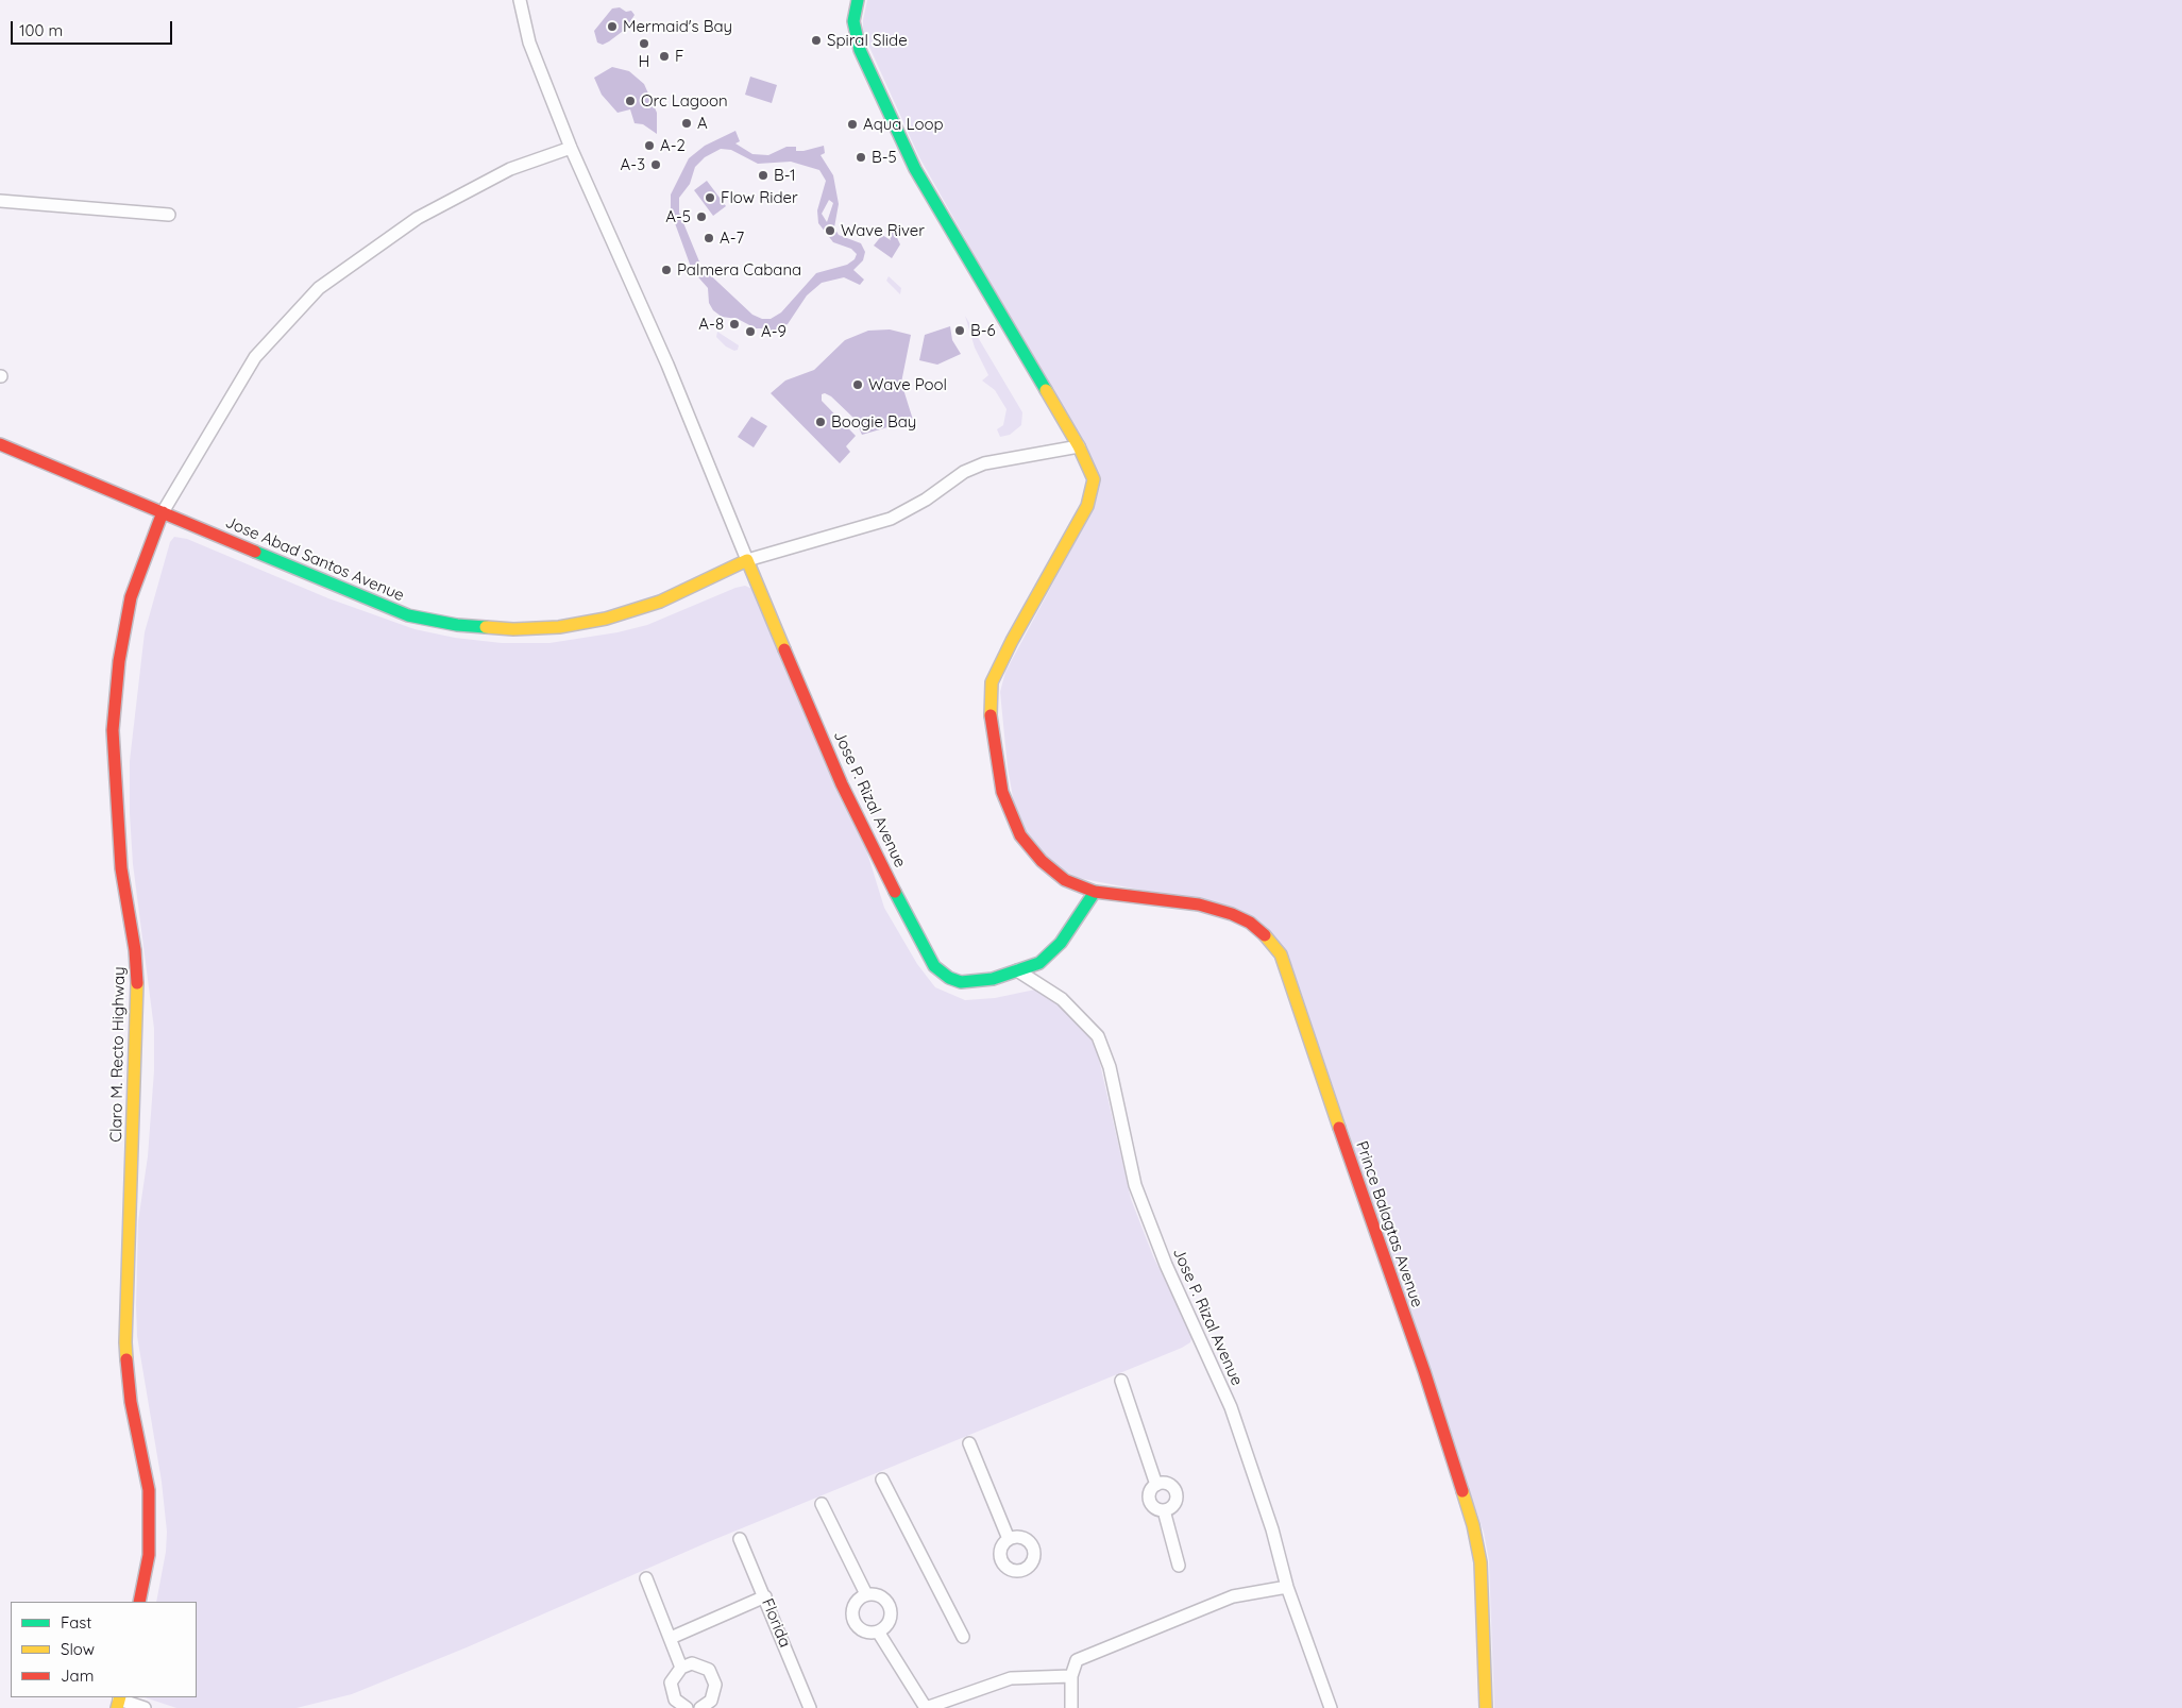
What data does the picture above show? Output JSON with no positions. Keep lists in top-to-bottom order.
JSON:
{
  "streets": {
    "main road": [
      "Jose Abad Santos Avenue",
      "Jose P. Rizal Avenue",
      "Claro M. Recto Highway",
      "Prince Balagtas Avenue"
    ],
    "street": ["Florida"]
  },
  "crossings": [
    ["Jose Abad Santos Avenue", "Jose P. Rizal Avenue"],
    ["Jose Abad Santos Avenue", "Claro M. Recto Highway"],
    ["Jose P. Rizal Avenue", "Prince Balagtas Avenue"]
  ],
  "places": [
    "Mermaid's Bay",
    "Spiral Slide",
    "H",
    "F",
    "Orc Lagoon",
    "A",
    "Aqua Loop",
    "A-2",
    "B-5",
    "A-3",
    "B-1",
    "Flow Rider",
    "A-5",
    "Wave River",
    "A-7",
    "Palmera Cabana",
    "A-8",
    "B-6",
    "A-9",
    "Wave Pool",
    "Boogie Bay"
  ],
  "legend": ["Fast", "Slow", "Jam"],
  "scale_bar": "100 m"
}
